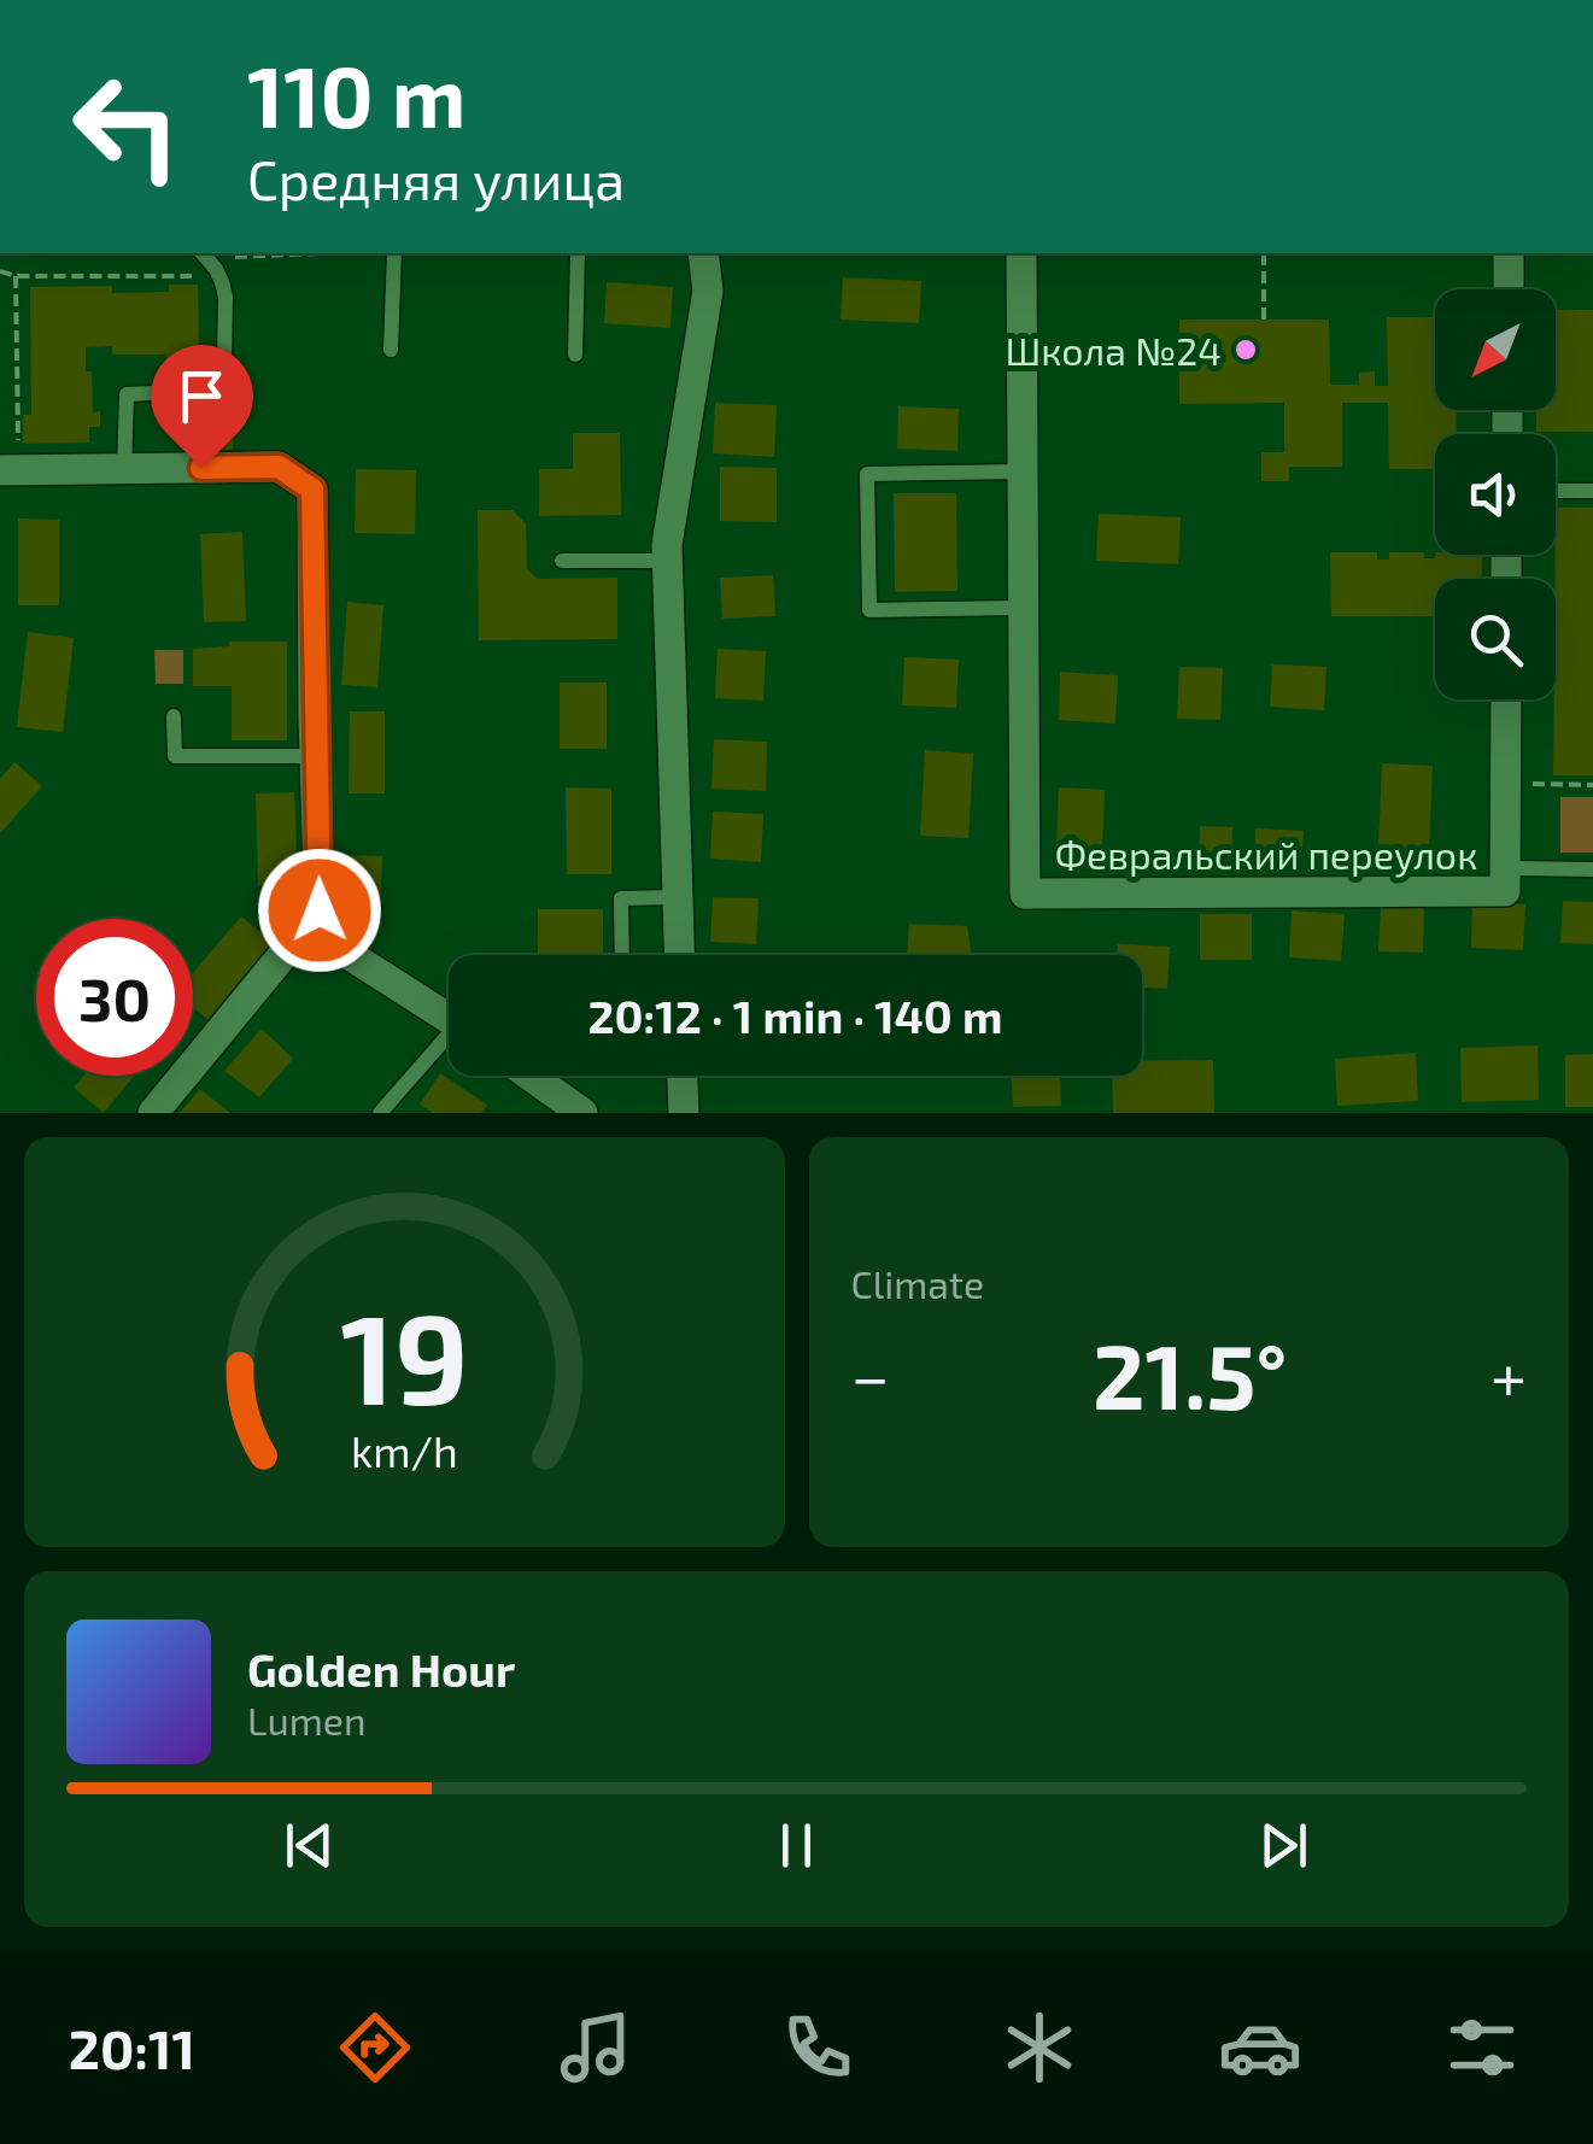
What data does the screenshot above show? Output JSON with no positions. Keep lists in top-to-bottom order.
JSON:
{
  "streets": {
    "street": ["Февральский переулок"]
  },
  "places": ["Школа №24"],
  "north": "bottom left",
  "page": {
    "turn": ["110 m", "Средняя улица"],
    "limit": "30",
    "trip": "20:12 · 1 min · 140 m",
    "tile": "Climate",
    "heat": ["−", "21.5°", "+"],
    "song": ["Golden Hour", "Lumen"],
    "tabs": "20:11",
    "gauge": ["19", "km/h"]
  }
}
